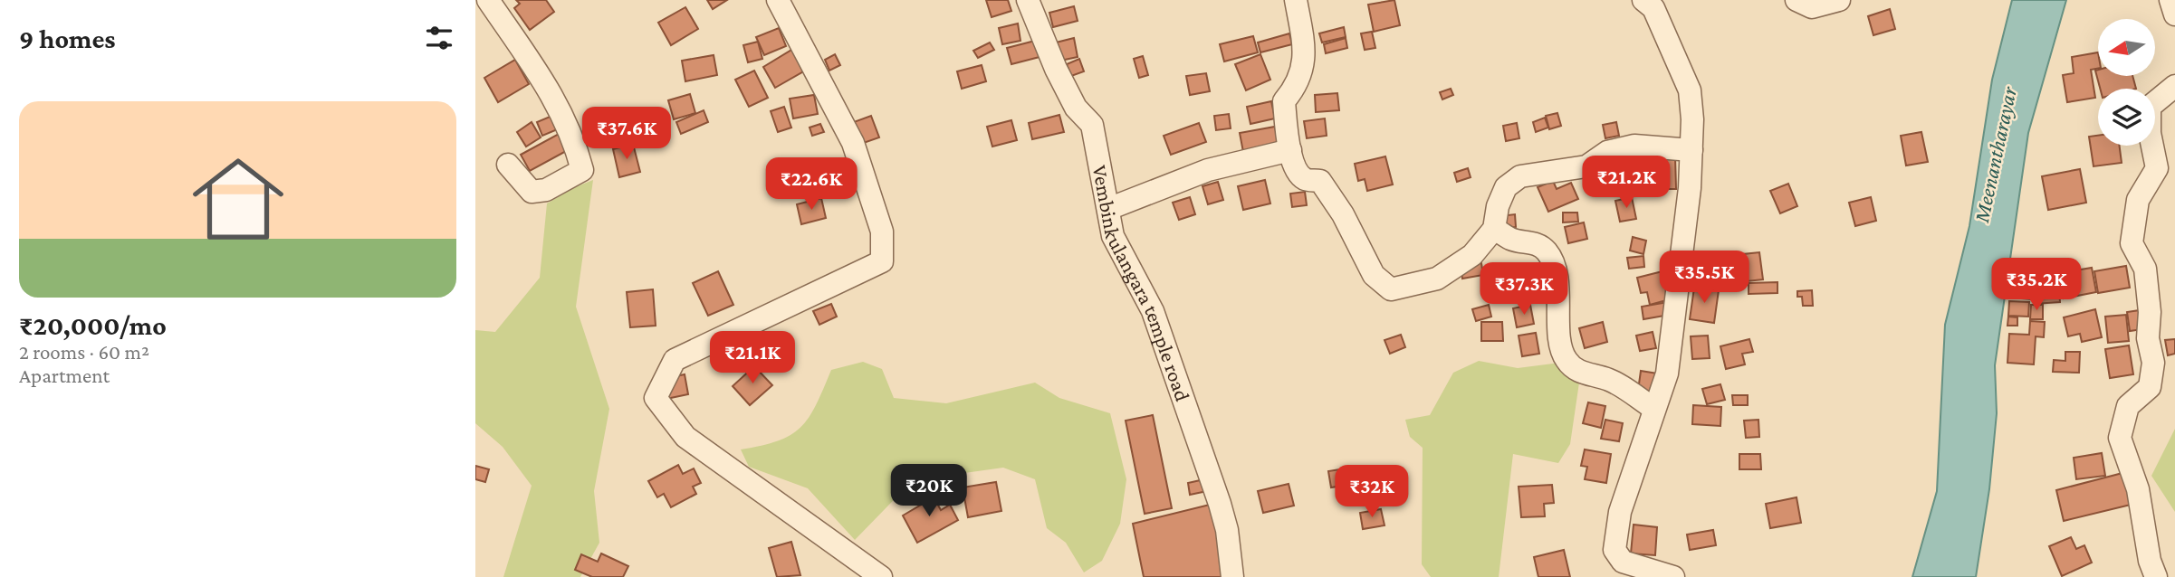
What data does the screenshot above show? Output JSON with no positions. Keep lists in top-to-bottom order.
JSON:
{
  "streets": {
    "street": ["Vembinkulangara temple road"]
  },
  "water": ["Meenantharayar"],
  "north": "left",
  "page": {
    "heading": "9 homes",
    "list": [
      {
        "name": "₹20,000/mo",
        "note": "2 rooms · 60 m² · Apartment"
      }
    ],
    "price": [
      "₹37.6K",
      "₹21.2K",
      "₹22.6K",
      "₹35.5K",
      "₹35.2K",
      "₹37.3K",
      "₹21.1K",
      "₹20K",
      "₹32K"
    ]
  }
}
